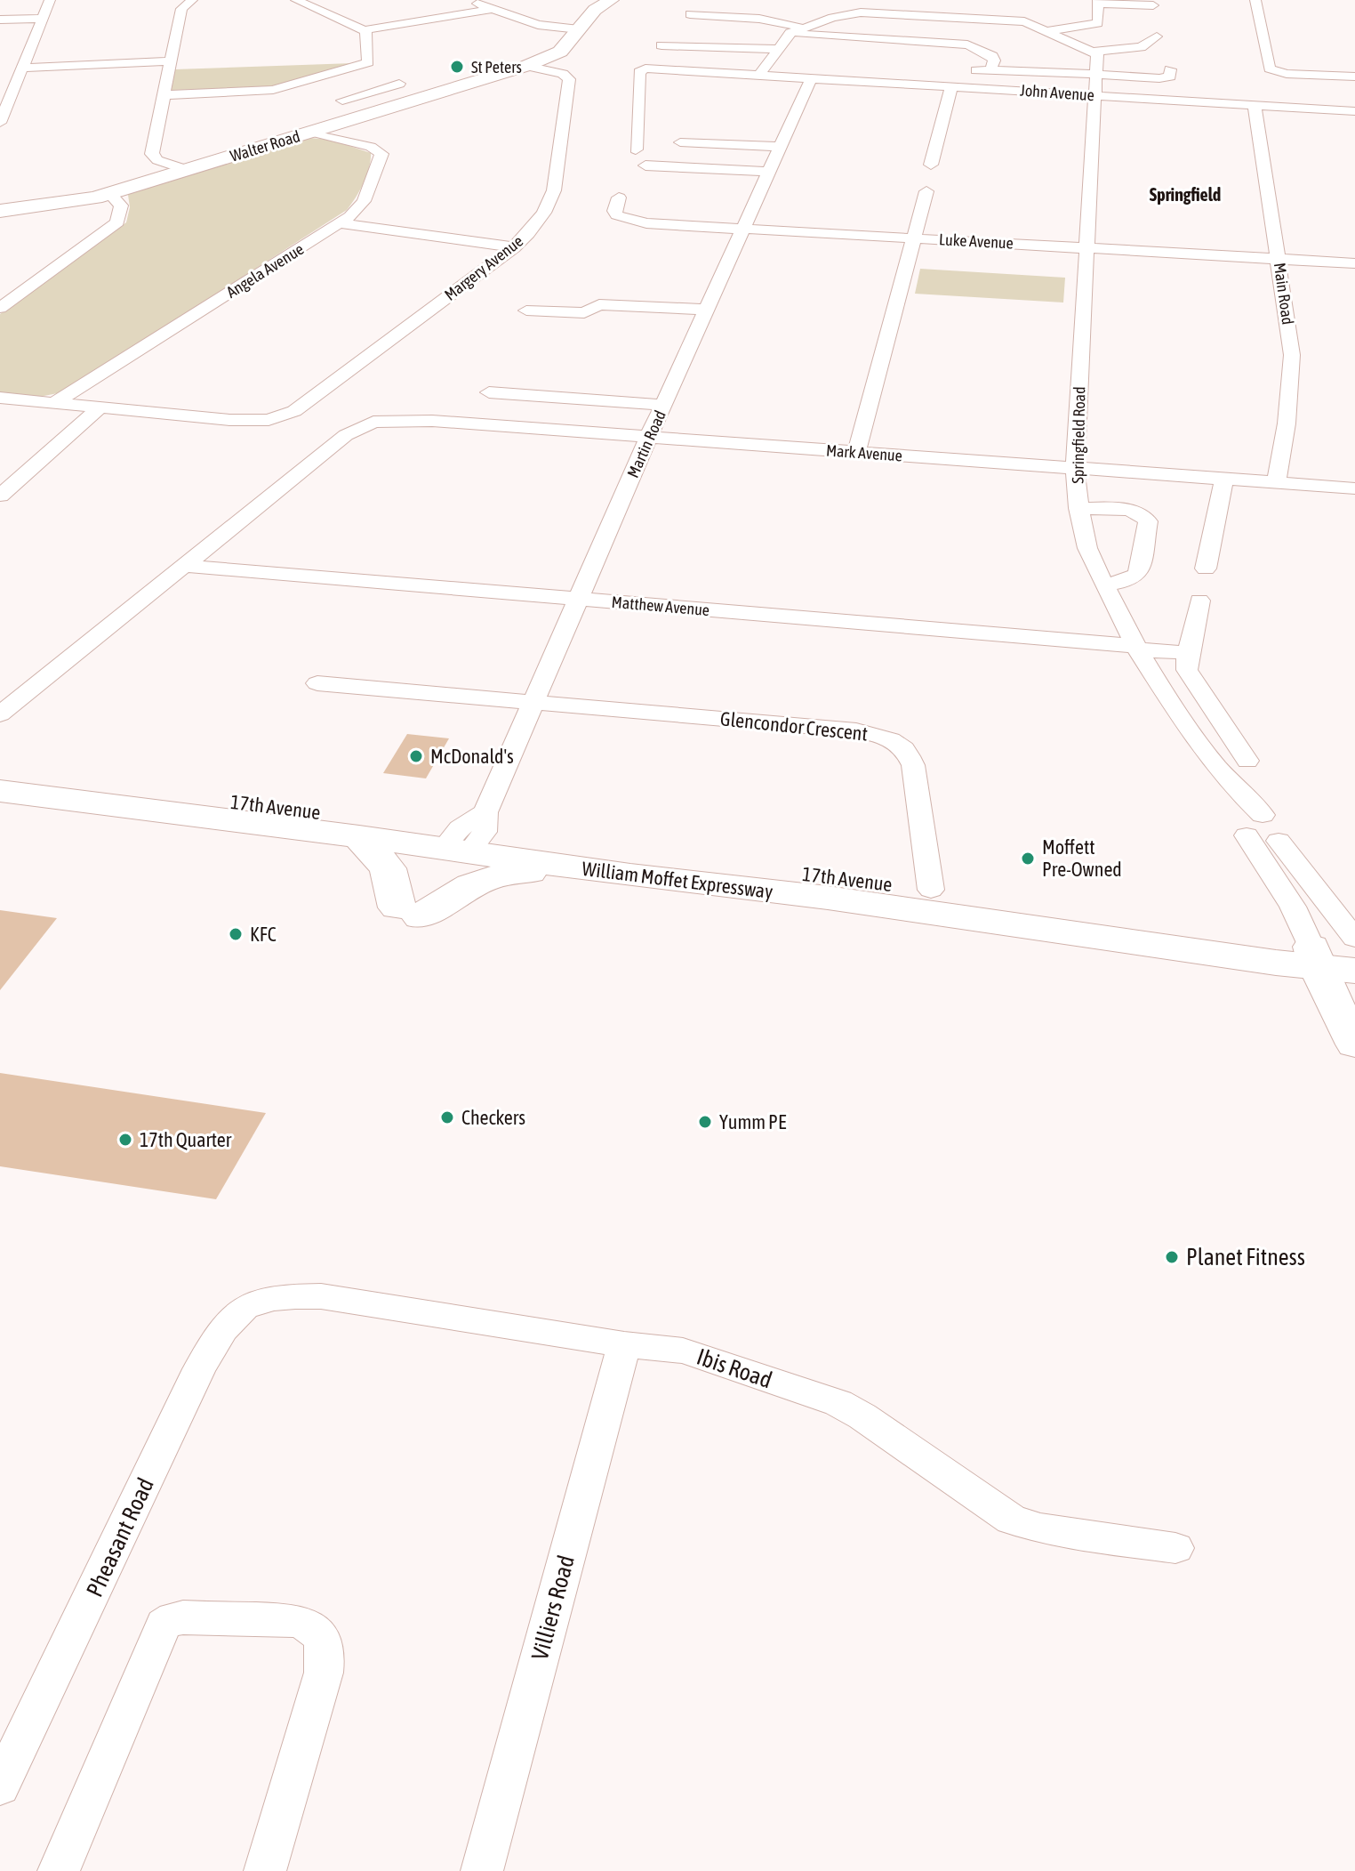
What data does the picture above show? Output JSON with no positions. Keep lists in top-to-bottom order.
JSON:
{
  "streets": {
    "main road": ["17th Avenue", "William Moffet Expressway"],
    "street": [
      "John Avenue",
      "Walter Road",
      "Luke Avenue",
      "Margery Avenue",
      "Angela Avenue",
      "Main Road",
      "Springfield Road",
      "Martin Road",
      "Mark Avenue",
      "Matthew Avenue",
      "Glencondor Crescent",
      "Ibis Road",
      "Pheasant Road",
      "Villiers Road"
    ]
  },
  "crossings": [
    ["John Avenue", "Main Road"],
    ["John Avenue", "Springfield Road"],
    ["John Avenue", "Martin Road"],
    ["Walter Road", "Margery Avenue"],
    ["Walter Road", "Angela Avenue"],
    ["Luke Avenue", "Main Road"],
    ["Luke Avenue", "Springfield Road"],
    ["Luke Avenue", "Martin Road"],
    ["Main Road", "Mark Avenue"],
    ["Springfield Road", "Mark Avenue"],
    ["Springfield Road", "Matthew Avenue"],
    ["Springfield Road", "17th Avenue"],
    ["Springfield Road", "William Moffet Expressway"],
    ["Martin Road", "Mark Avenue"],
    ["Martin Road", "Matthew Avenue"],
    ["Martin Road", "Glencondor Crescent"],
    ["Martin Road", "17th Avenue"],
    ["Martin Road", "William Moffet Expressway"],
    ["Mark Avenue", "Matthew Avenue"],
    ["Glencondor Crescent", "17th Avenue"],
    ["17th Avenue", "William Moffet Expressway"],
    ["Ibis Road", "Pheasant Road"],
    ["Ibis Road", "Villiers Road"]
  ],
  "districts": ["Springfield"],
  "places": [
    "St Peters",
    "McDonald's",
    "Moffett Pre-Owned",
    "KFC",
    "Checkers",
    "Yumm PE",
    "17th Quarter",
    "Planet Fitness"
  ]
}
